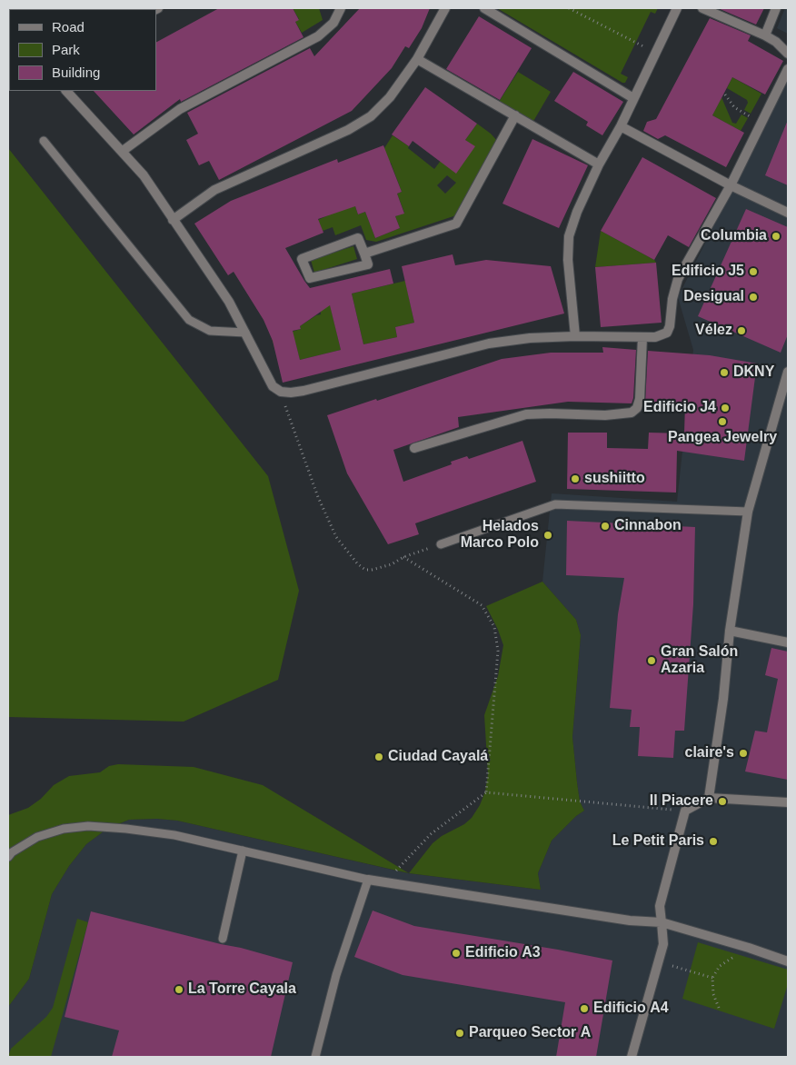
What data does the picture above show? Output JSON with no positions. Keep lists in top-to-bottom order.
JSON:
{
  "places": [
    "Columbia",
    "Edificio J5",
    "Desigual",
    "Vélez",
    "DKNY",
    "Edificio J4",
    "Pangea Jewelry",
    "sushiitto",
    "Cinnabon",
    "Helados Marco Polo",
    "Gran Salón Azaria",
    "claire's",
    "Ciudad Cayalá",
    "Il Piacere",
    "Le Petit Paris",
    "Edificio A3",
    "La Torre Cayala",
    "Edificio A4",
    "Parqueo Sector A"
  ],
  "legend": ["Road", "Park", "Building"]
}
